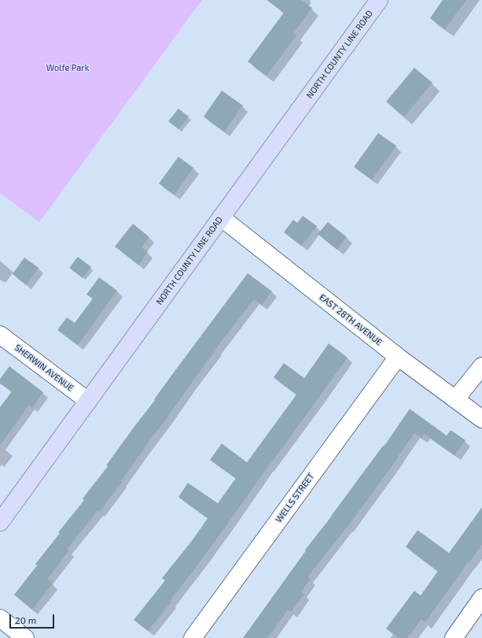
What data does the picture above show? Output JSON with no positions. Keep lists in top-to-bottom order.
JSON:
{
  "streets": {
    "main road": ["NORTH COUNTY LINE ROAD"],
    "street": ["EAST 28TH AVENUE", "SHERWIN AVENUE", "WELLS STREET"]
  },
  "crossings": [
    ["NORTH COUNTY LINE ROAD", "EAST 28TH AVENUE"],
    ["NORTH COUNTY LINE ROAD", "SHERWIN AVENUE"],
    ["EAST 28TH AVENUE", "WELLS STREET"]
  ],
  "parks": ["Wolfe Park"],
  "scale_bar": "20 m"
}
